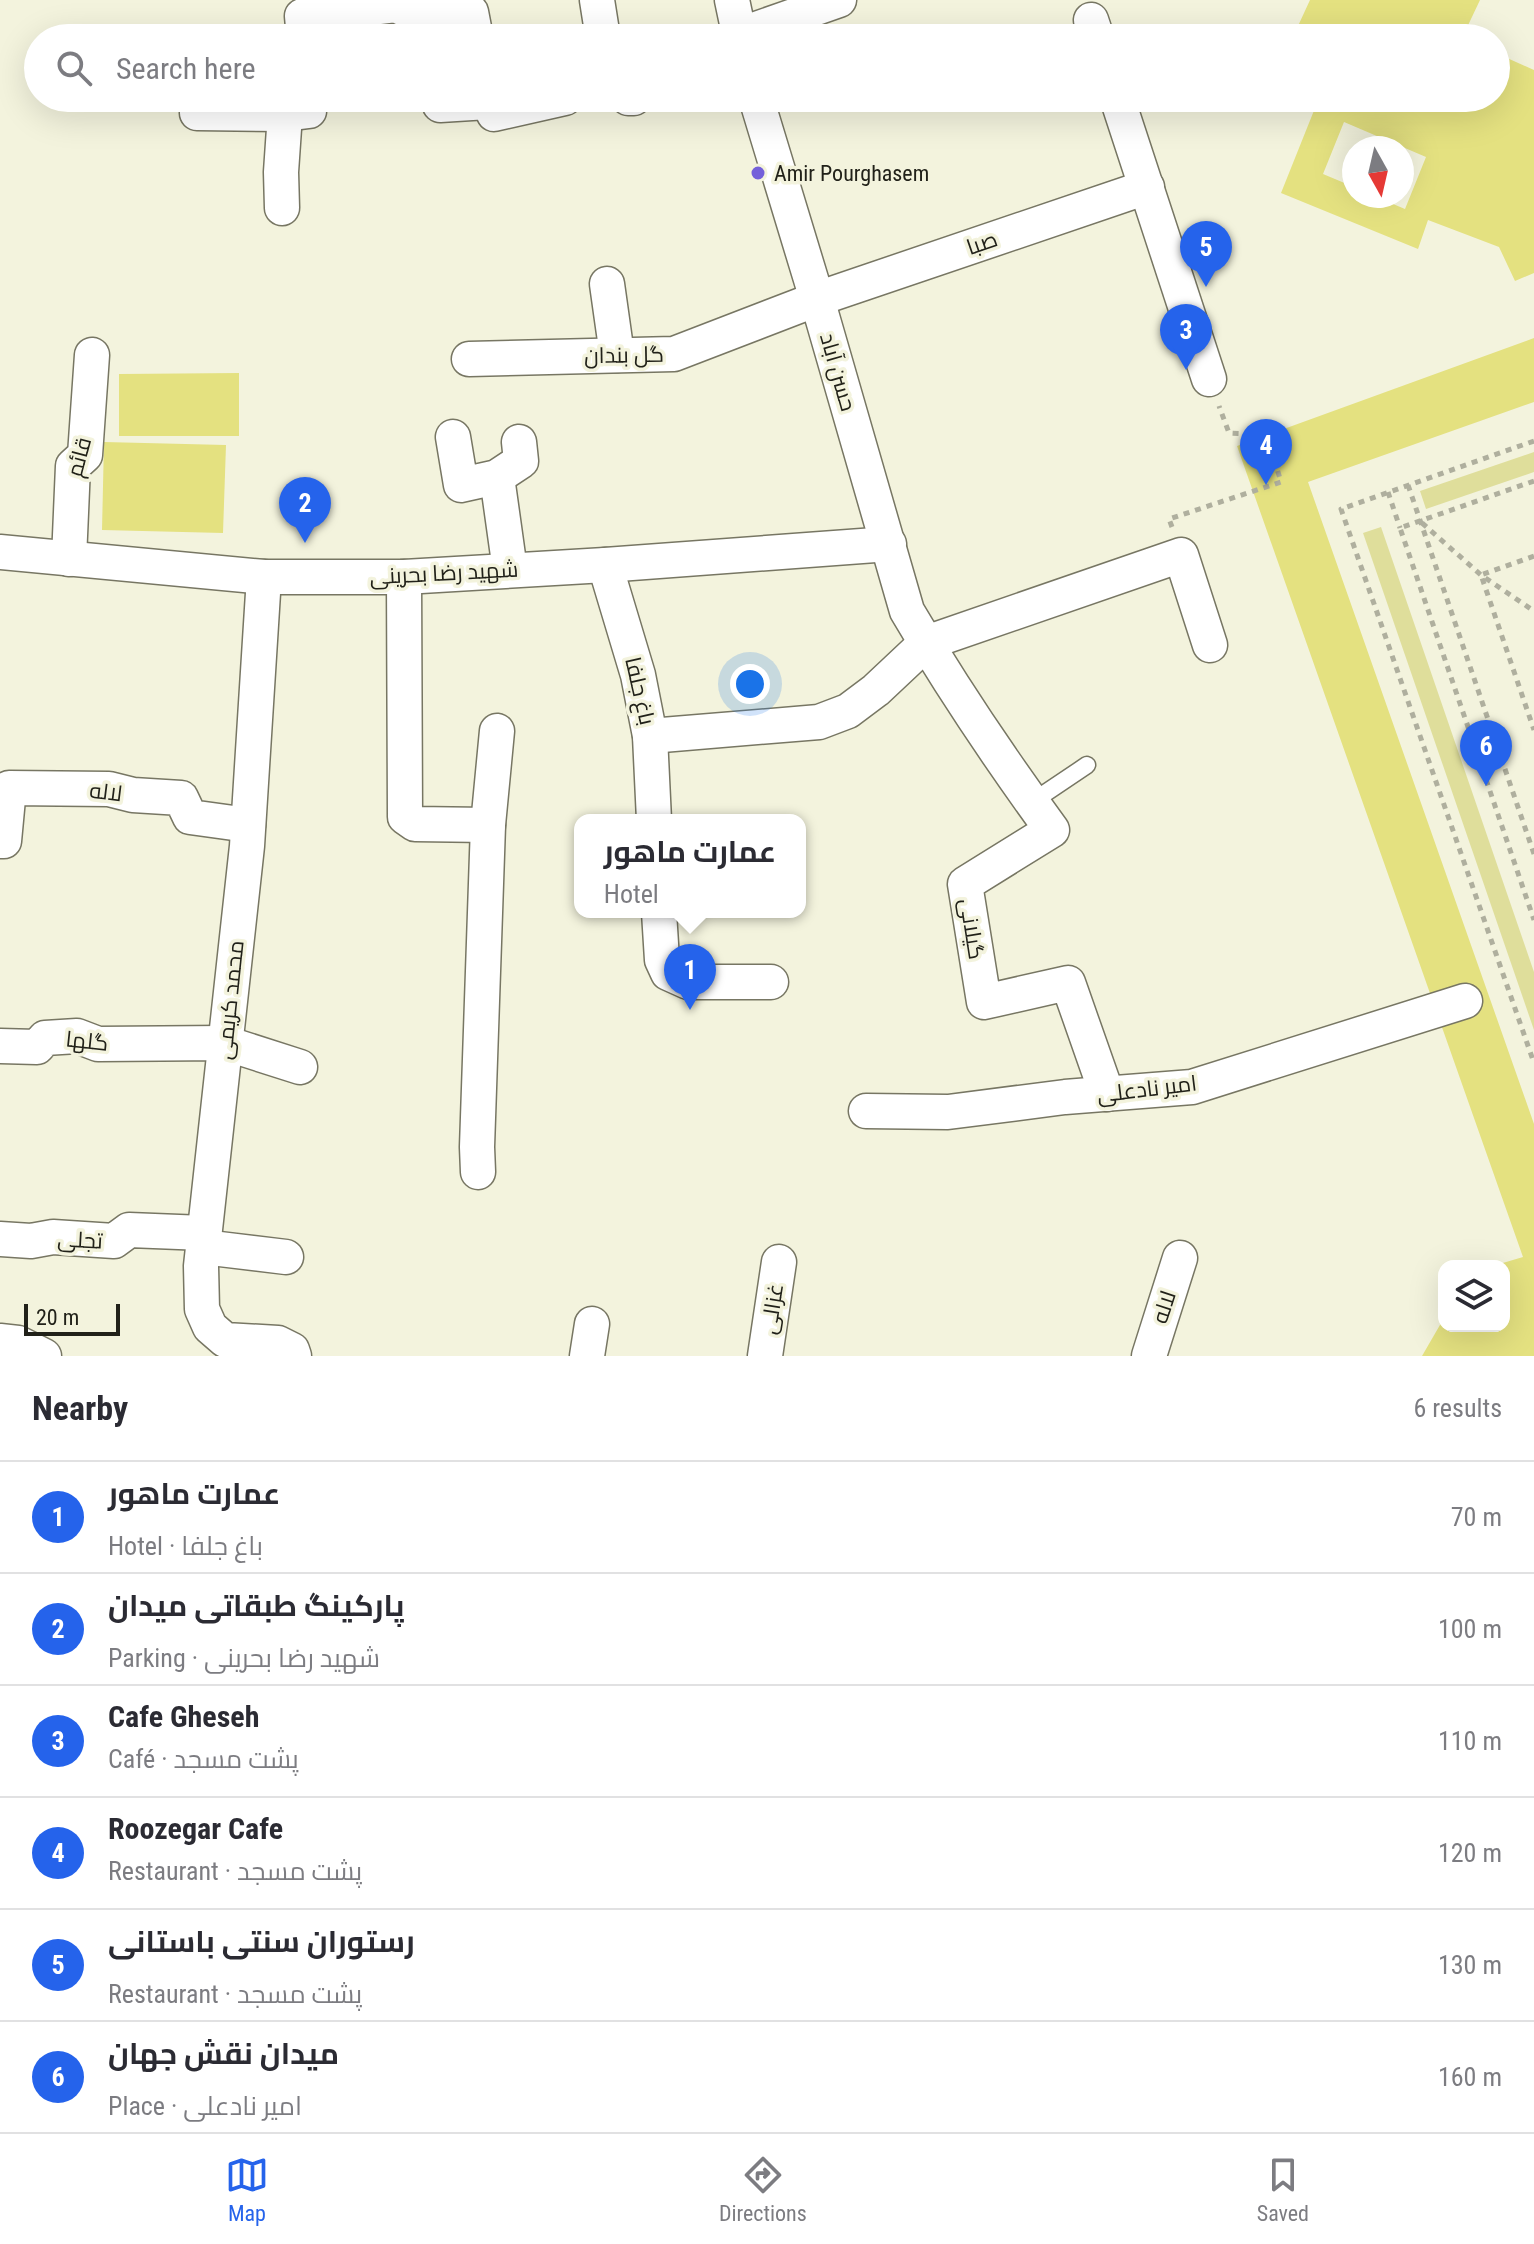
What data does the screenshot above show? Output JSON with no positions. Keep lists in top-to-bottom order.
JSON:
{
  "streets": {
    "street": [
      "صبا",
      "گل بندان",
      "حسن آباد",
      "قائم",
      "شهید رضا بحرینی",
      "باغ جلفا",
      "لاله",
      "گیلانی",
      "محمد کریمی",
      "گلها",
      "امیر نادعلی",
      "تجلی",
      "غزالی"
    ]
  },
  "crossings": [
    ["صبا", "گل بندان"],
    ["صبا", "حسن آباد"],
    ["گل بندان", "حسن آباد"],
    ["حسن آباد", "شهید رضا بحرینی"],
    ["حسن آباد", "گیلانی"],
    ["قائم", "شهید رضا بحرینی"],
    ["شهید رضا بحرینی", "باغ جلفا"],
    ["شهید رضا بحرینی", "محمد کریمی"],
    ["لاله", "محمد کریمی"],
    ["گیلانی", "امیر نادعلی"],
    ["محمد کریمی", "گلها"],
    ["محمد کریمی", "تجلی"]
  ],
  "places": ["Amir Pourghasem"],
  "scale_bar": "20 m",
  "north": "bottom",
  "page": {
    "search": "Search here",
    "pins": [
      "5",
      "3",
      "4",
      "2",
      "6",
      "1"
    ],
    "popup": ["عمارت ماهور", "Hotel"],
    "scale": "20 m",
    "heading": ["Nearby", "6 results"],
    "list": [
      {
        "mark": "1",
        "name": "عمارت ماهور",
        "note": "Hotel · باغ جلفا",
        "value": "70 m"
      },
      {
        "mark": "2",
        "name": "پارکینگ طبقاتی میدان",
        "note": "Parking · شهید رضا بحرینی",
        "value": "100 m"
      },
      {
        "mark": "3",
        "name": "Cafe Gheseh",
        "note": "Café · پشت مسجد",
        "value": "110 m"
      },
      {
        "mark": "4",
        "name": "Roozegar Cafe",
        "note": "Restaurant · پشت مسجد",
        "value": "120 m"
      },
      {
        "mark": "5",
        "name": "رستوران سنتی باستانی",
        "note": "Restaurant · پشت مسجد",
        "value": "130 m"
      },
      {
        "mark": "6",
        "name": "میدان نقش جهان",
        "note": "Place · امیر نادعلی",
        "value": "160 m"
      }
    ],
    "nav": ["Map", "Directions", "Saved"]
  }
}
